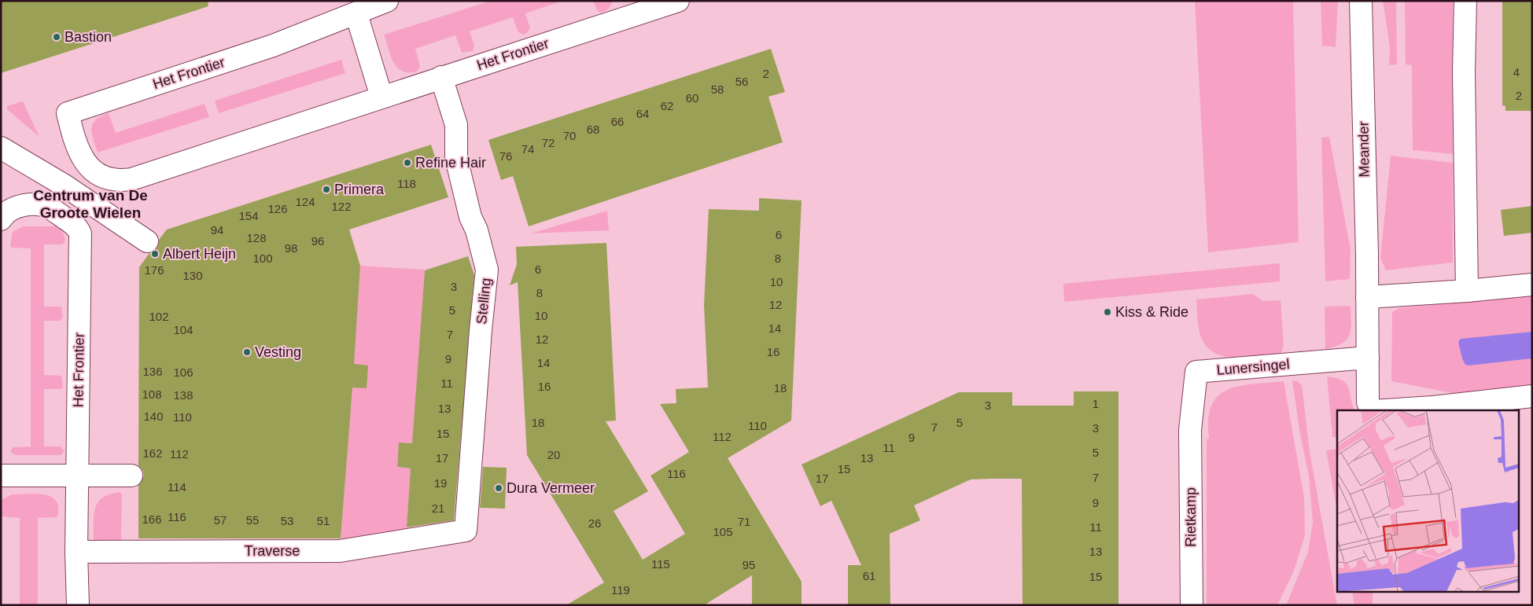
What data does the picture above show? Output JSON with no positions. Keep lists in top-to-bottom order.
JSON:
{
  "streets": {
    "street": [
      "Het Frontier",
      "Meander",
      "Stelling",
      "Lunersingel",
      "Rietkamp",
      "Traverse"
    ]
  },
  "crossings": [
    ["Het Frontier", "Stelling"],
    ["Het Frontier", "Traverse"],
    ["Stelling", "Traverse"],
    ["Lunersingel", "Rietkamp"]
  ],
  "districts": ["Centrum van De Groote Wielen"],
  "places": [
    "Bastion",
    "Refine Hair",
    "Primera",
    "Albert Heijn",
    "Kiss & Ride",
    "Vesting",
    "Dura Vermeer"
  ],
  "house_numbers": [
    "4",
    "2",
    "56",
    "58",
    "2",
    "60",
    "62",
    "64",
    "66",
    "68",
    "70",
    "72",
    "74",
    "76",
    "118",
    "124",
    "122",
    "126",
    "154",
    "94",
    "6",
    "128",
    "96",
    "98",
    "100",
    "8",
    "6",
    "176",
    "130",
    "10",
    "3",
    "8",
    "12",
    "5",
    "10",
    "102",
    "14",
    "104",
    "7",
    "12",
    "16",
    "9",
    "14",
    "136",
    "106",
    "11",
    "16",
    "18",
    "108",
    "138",
    "1",
    "3",
    "13",
    "140",
    "110",
    "18",
    "5",
    "110",
    "7",
    "3",
    "15",
    "112",
    "9",
    "11",
    "5",
    "162",
    "112",
    "20",
    "17",
    "13",
    "15",
    "116",
    "7",
    "17",
    "19",
    "114",
    "9",
    "21",
    "116",
    "166",
    "57",
    "55",
    "53",
    "51",
    "71",
    "26",
    "11",
    "105",
    "13",
    "115",
    "95",
    "61",
    "15",
    "119"
  ]
}
